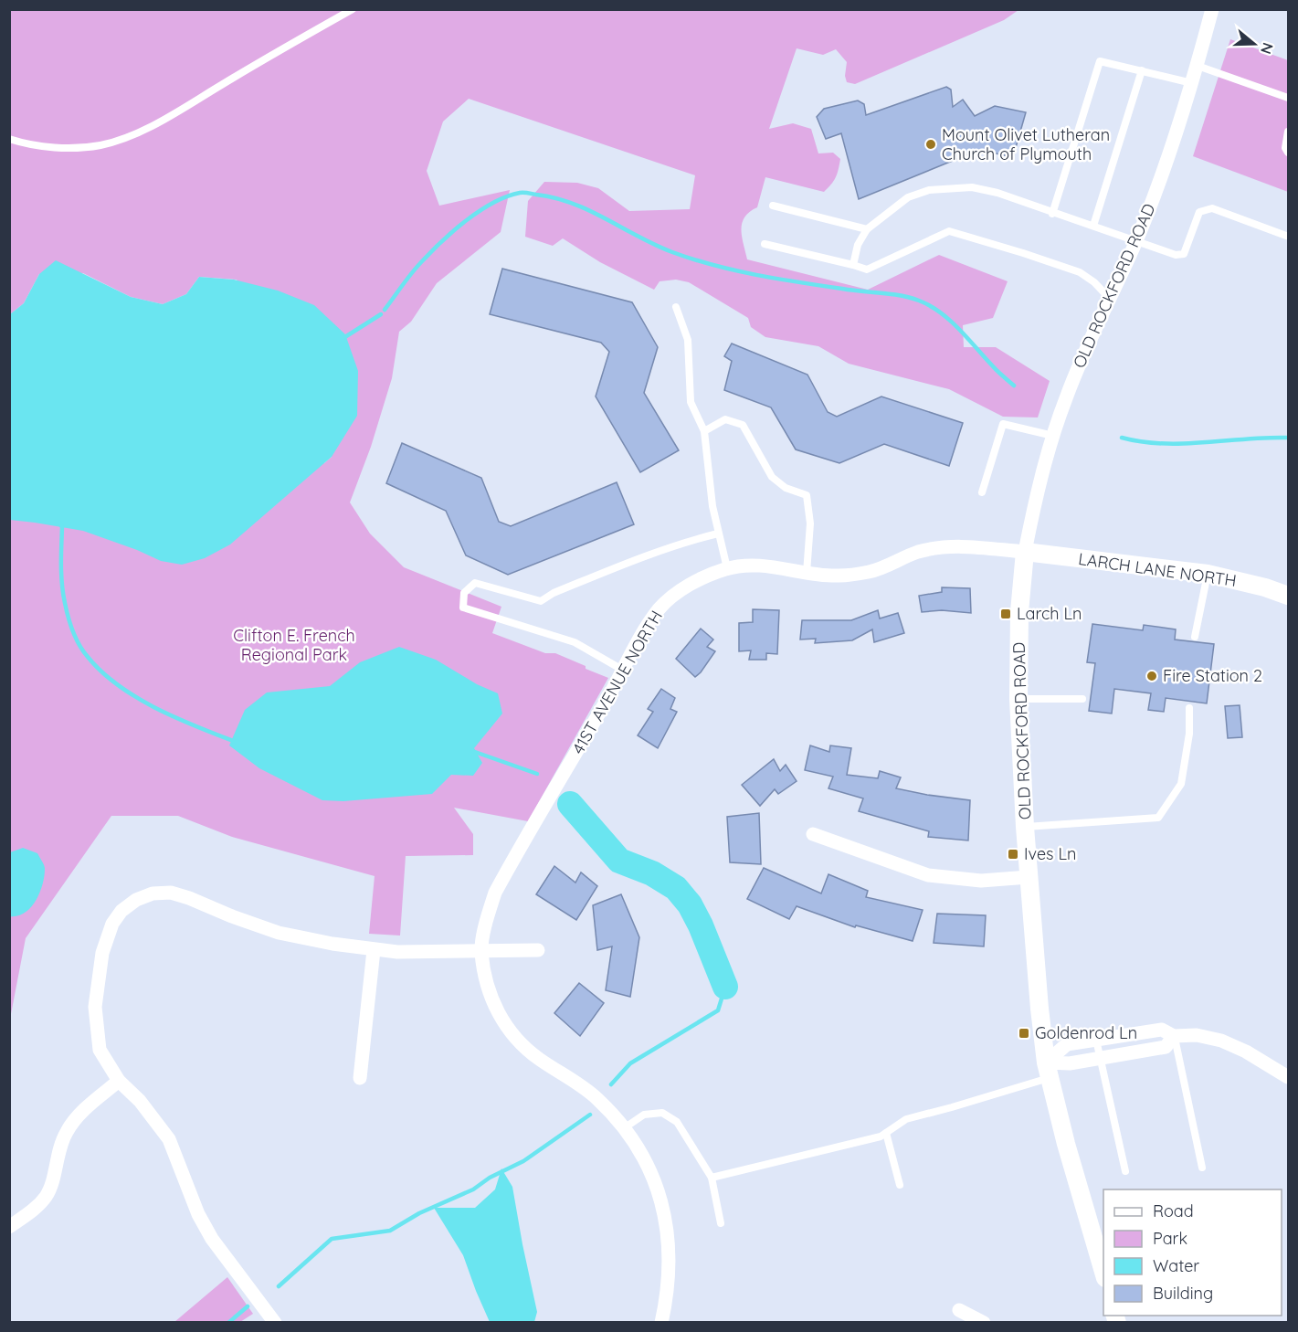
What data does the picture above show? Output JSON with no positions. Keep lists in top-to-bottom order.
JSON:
{
  "streets": {
    "street": ["OLD ROCKFORD ROAD", "LARCH LANE NORTH", "41ST AVENUE NORTH"]
  },
  "crossings": [
    ["OLD ROCKFORD ROAD", "LARCH LANE NORTH"],
    ["OLD ROCKFORD ROAD", "41ST AVENUE NORTH"],
    ["LARCH LANE NORTH", "41ST AVENUE NORTH"]
  ],
  "parks": ["Clifton E. French Regional Park"],
  "places": {
    "other": ["Mount Olivet Lutheran Church of Plymouth", "Fire Station 2"],
    "transit": ["Larch Ln", "Ives Ln", "Goldenrod Ln"]
  },
  "legend": [
    "Road",
    "Park",
    "Water",
    "Building"
  ],
  "north": "right"
}
